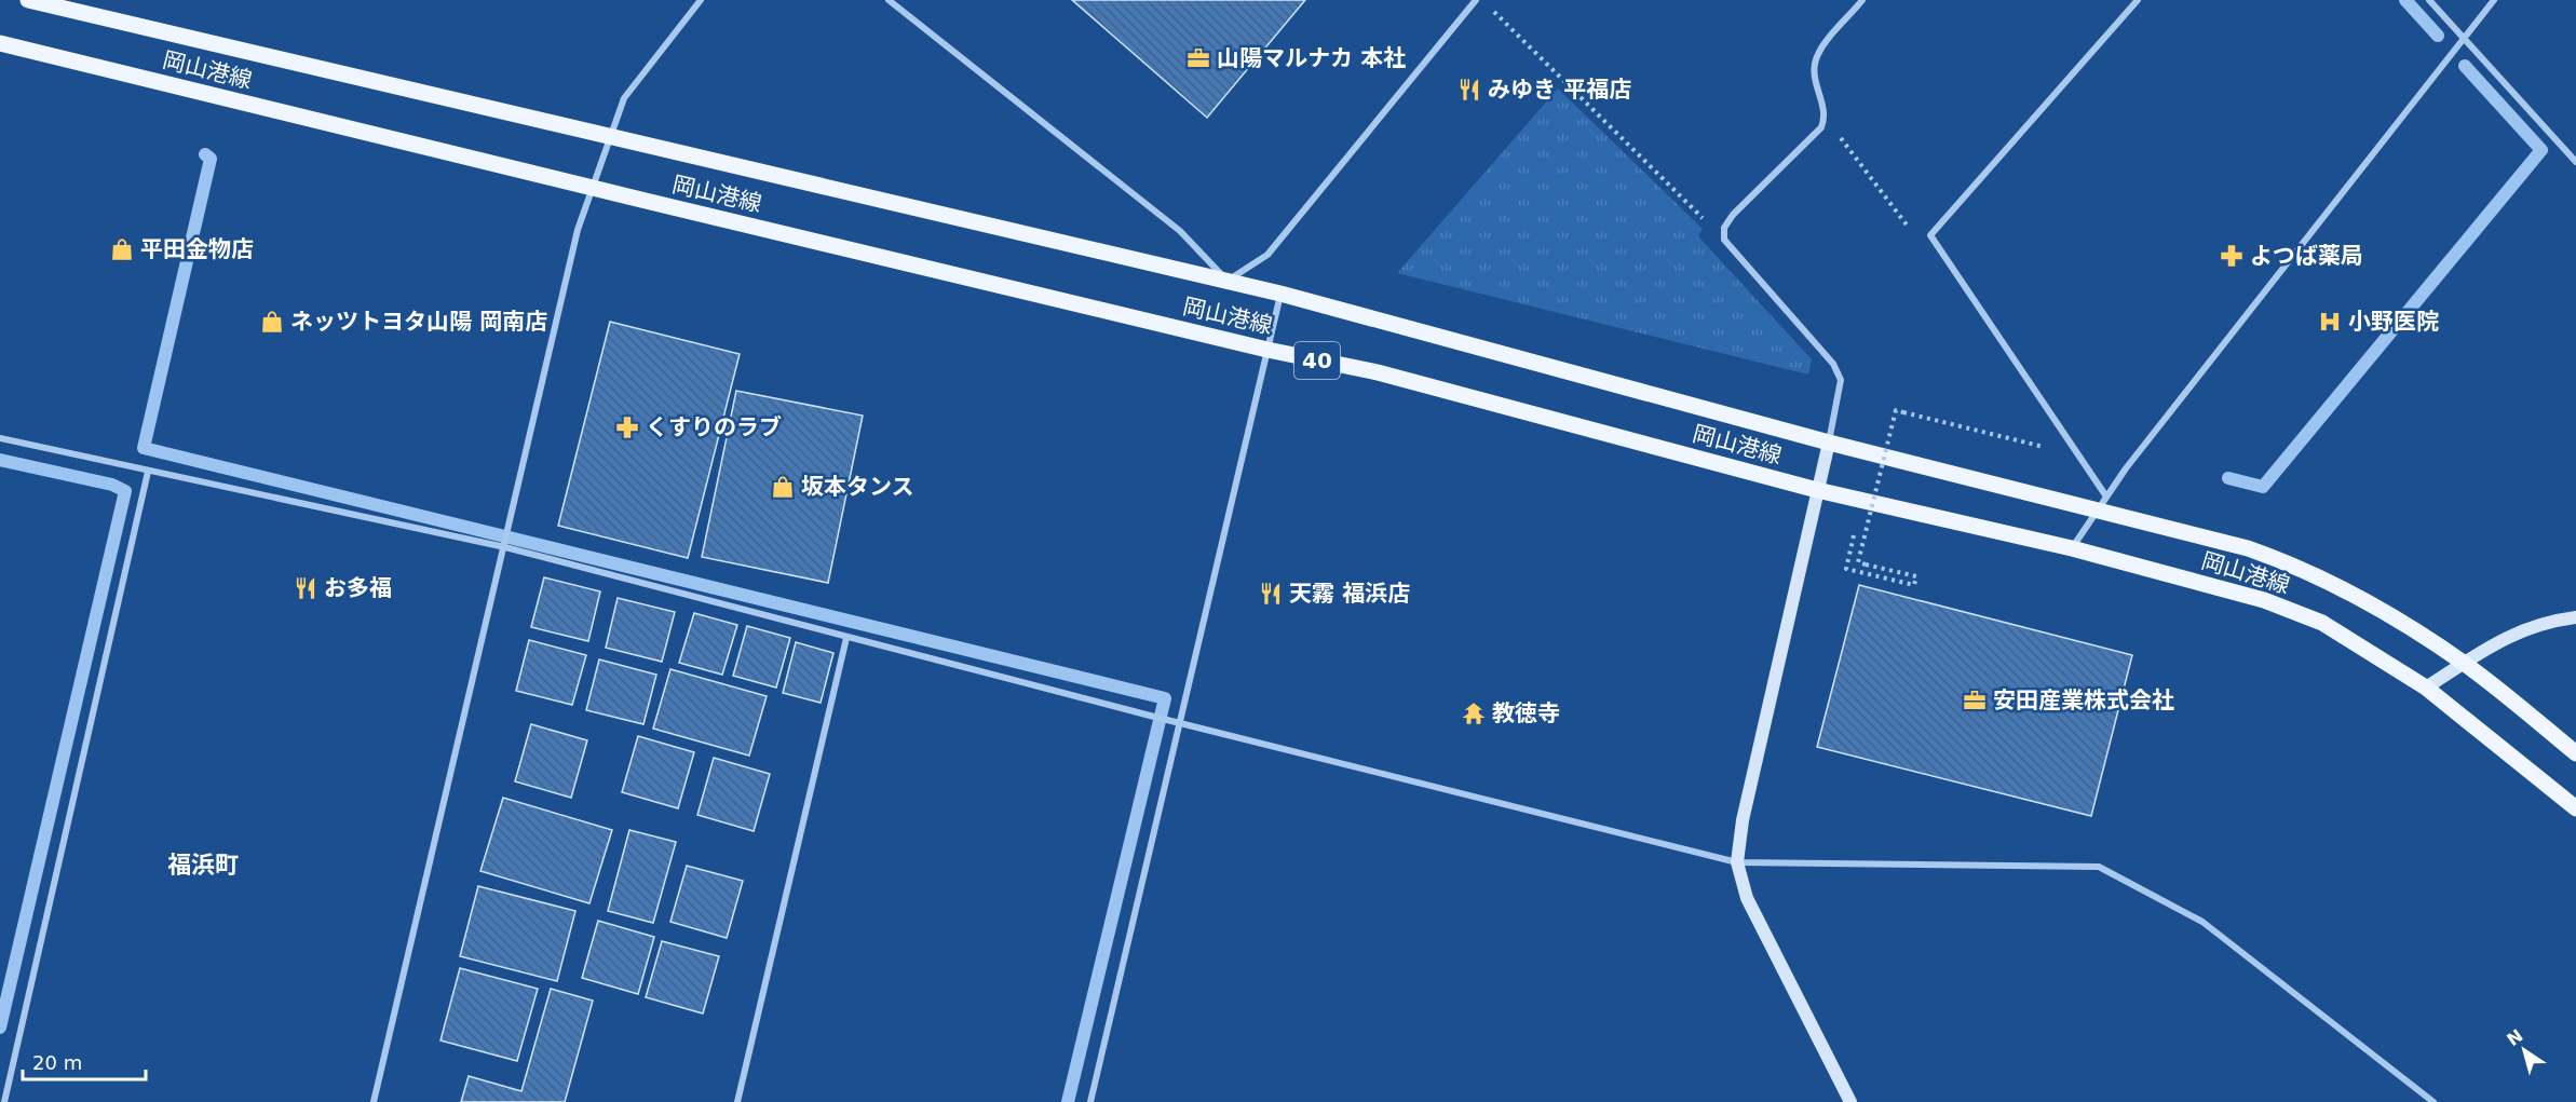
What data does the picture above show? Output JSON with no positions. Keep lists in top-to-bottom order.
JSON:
{
  "streets": {
    "main road": ["岡山港線", "40"]
  },
  "districts": ["福浜町"],
  "places": {
    "office": ["山陽マルナカ 本社", "安田産業株式会社"],
    "restaurant": ["みゆき 平福店", "お多福", "天霧 福浜店"],
    "shop": ["平田金物店", "ネッツトヨタ山陽 岡南店", "坂本タンス"],
    "pharmacy": ["よつば薬局", "くすりのラブ"],
    "hospital": ["小野医院"],
    "temple": ["教徳寺"]
  },
  "scale_bar": "20 m",
  "north": "top left"
}
